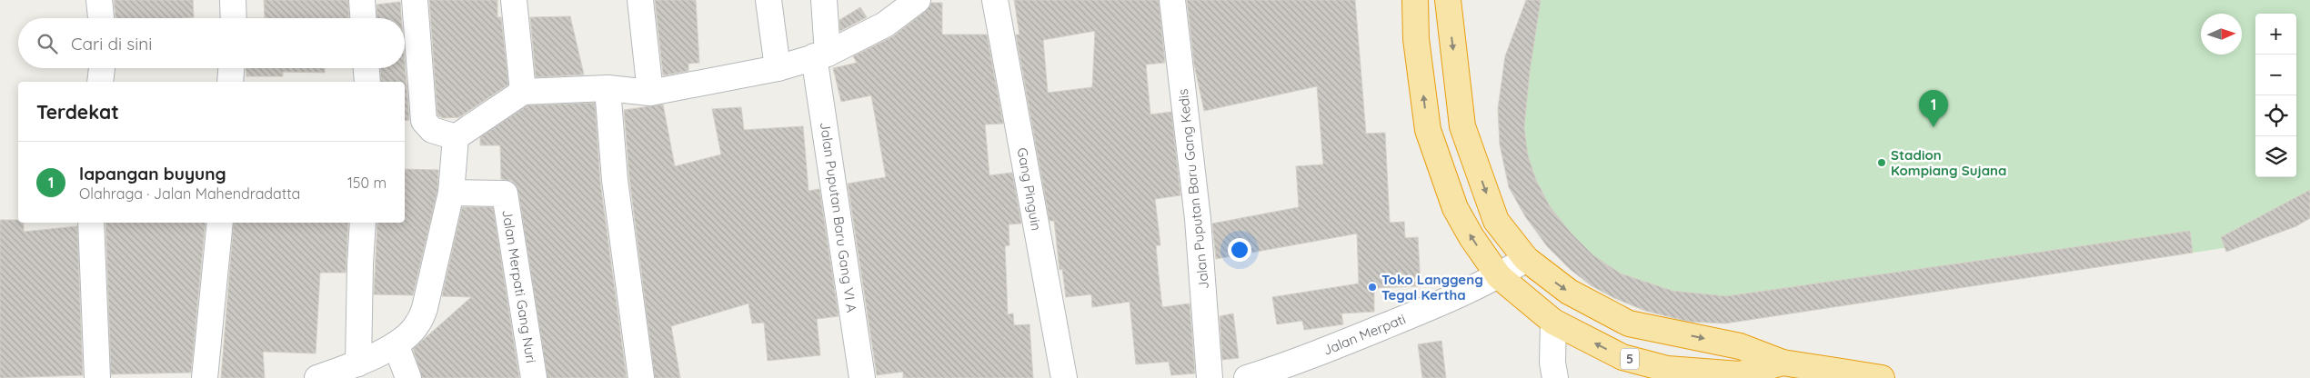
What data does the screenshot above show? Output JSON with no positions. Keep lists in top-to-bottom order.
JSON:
{
  "streets": {
    "highway": ["5"],
    "street": [
      "Gang Pinguin",
      "Jalan Puputan Baru Gang Kedis",
      "Jalan Puputan Baru Gang VI A",
      "Jalan Merpati Gang Nuri",
      "Jalan Merpati"
    ]
  },
  "crossings": [
    ["Jalan Merpati", "5"]
  ],
  "places": ["Stadion Kompiang Sujana", "Toko Langgeng Tegal Kertha"],
  "north": "right",
  "page": {
    "map_buttons": ["+", "−"],
    "search": "Cari di sini",
    "heading": "Terdekat",
    "pins": "1",
    "list": [
      {
        "mark": "1",
        "name": "lapangan buyung",
        "note": "Olahraga · Jalan Mahendradatta",
        "value": "150 m"
      }
    ]
  }
}
